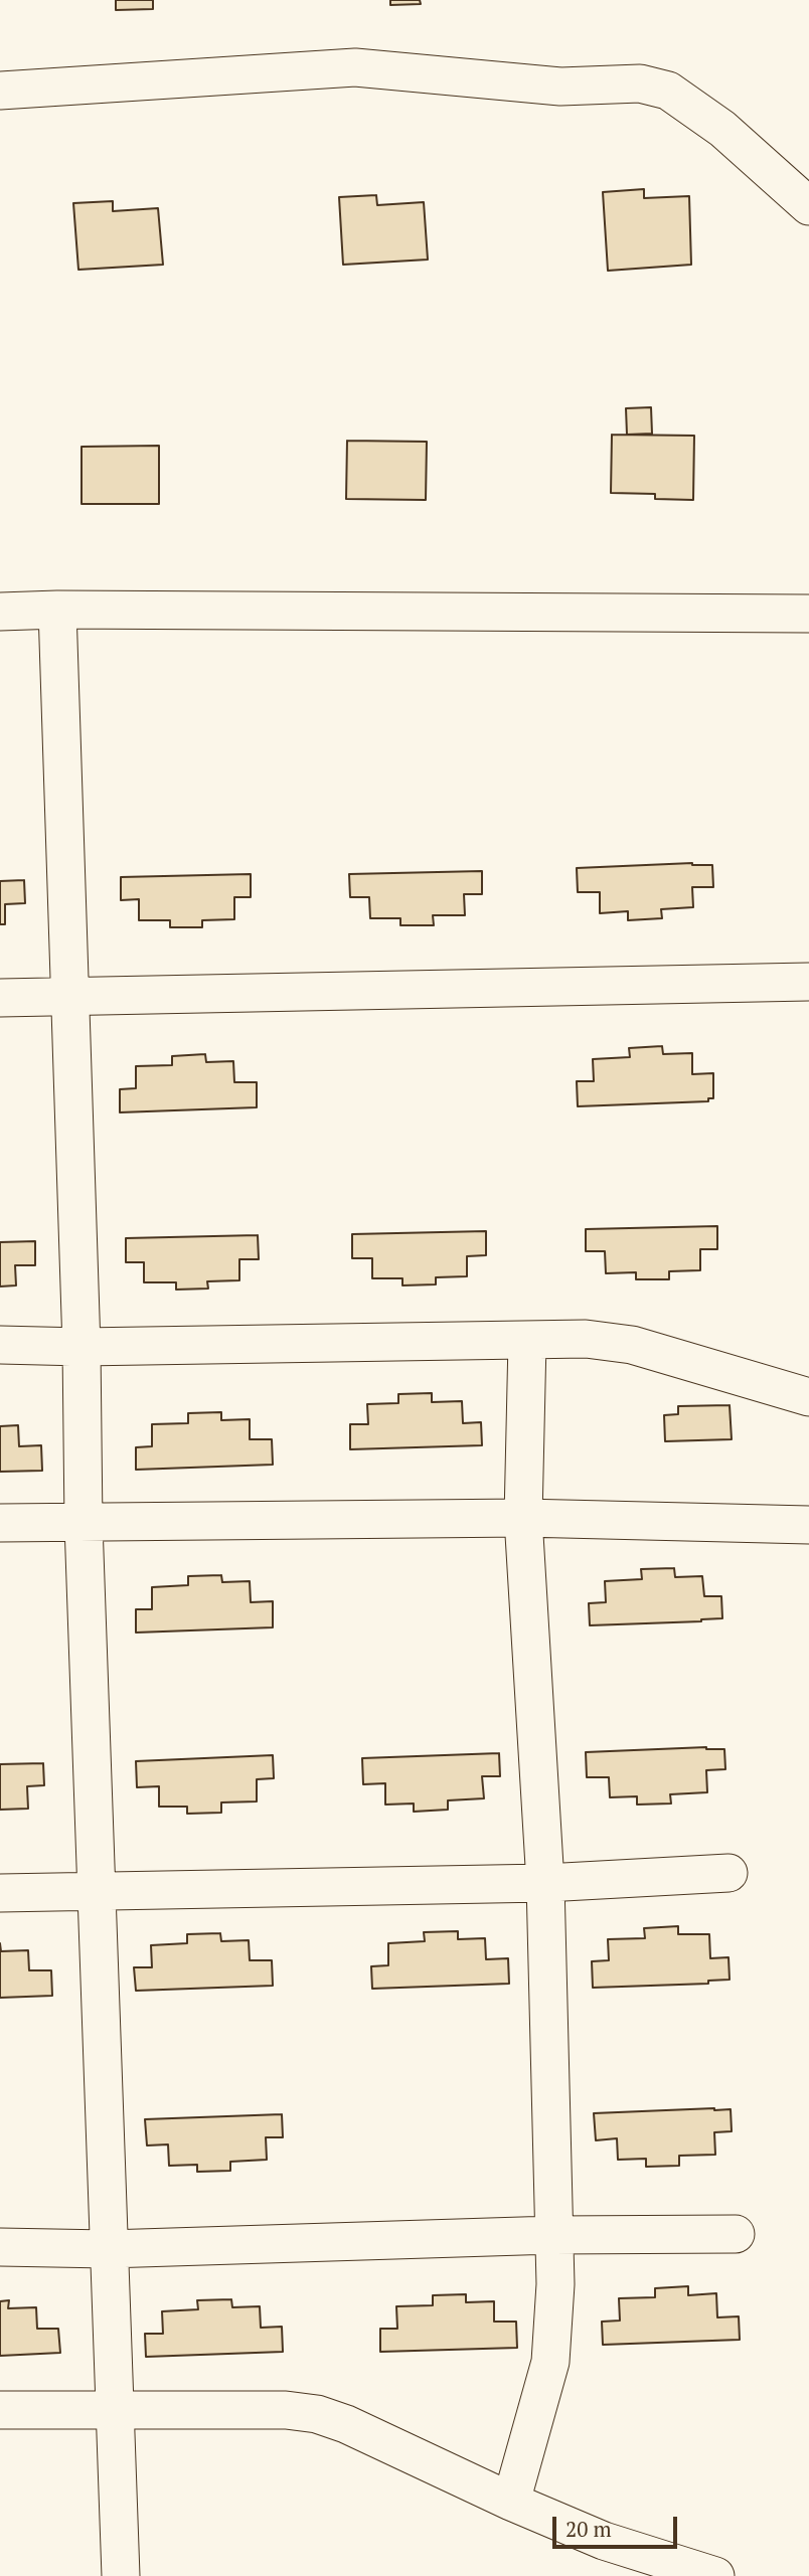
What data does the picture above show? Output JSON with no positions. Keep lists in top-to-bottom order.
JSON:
{
  "scale_bar": "20 m"
}
